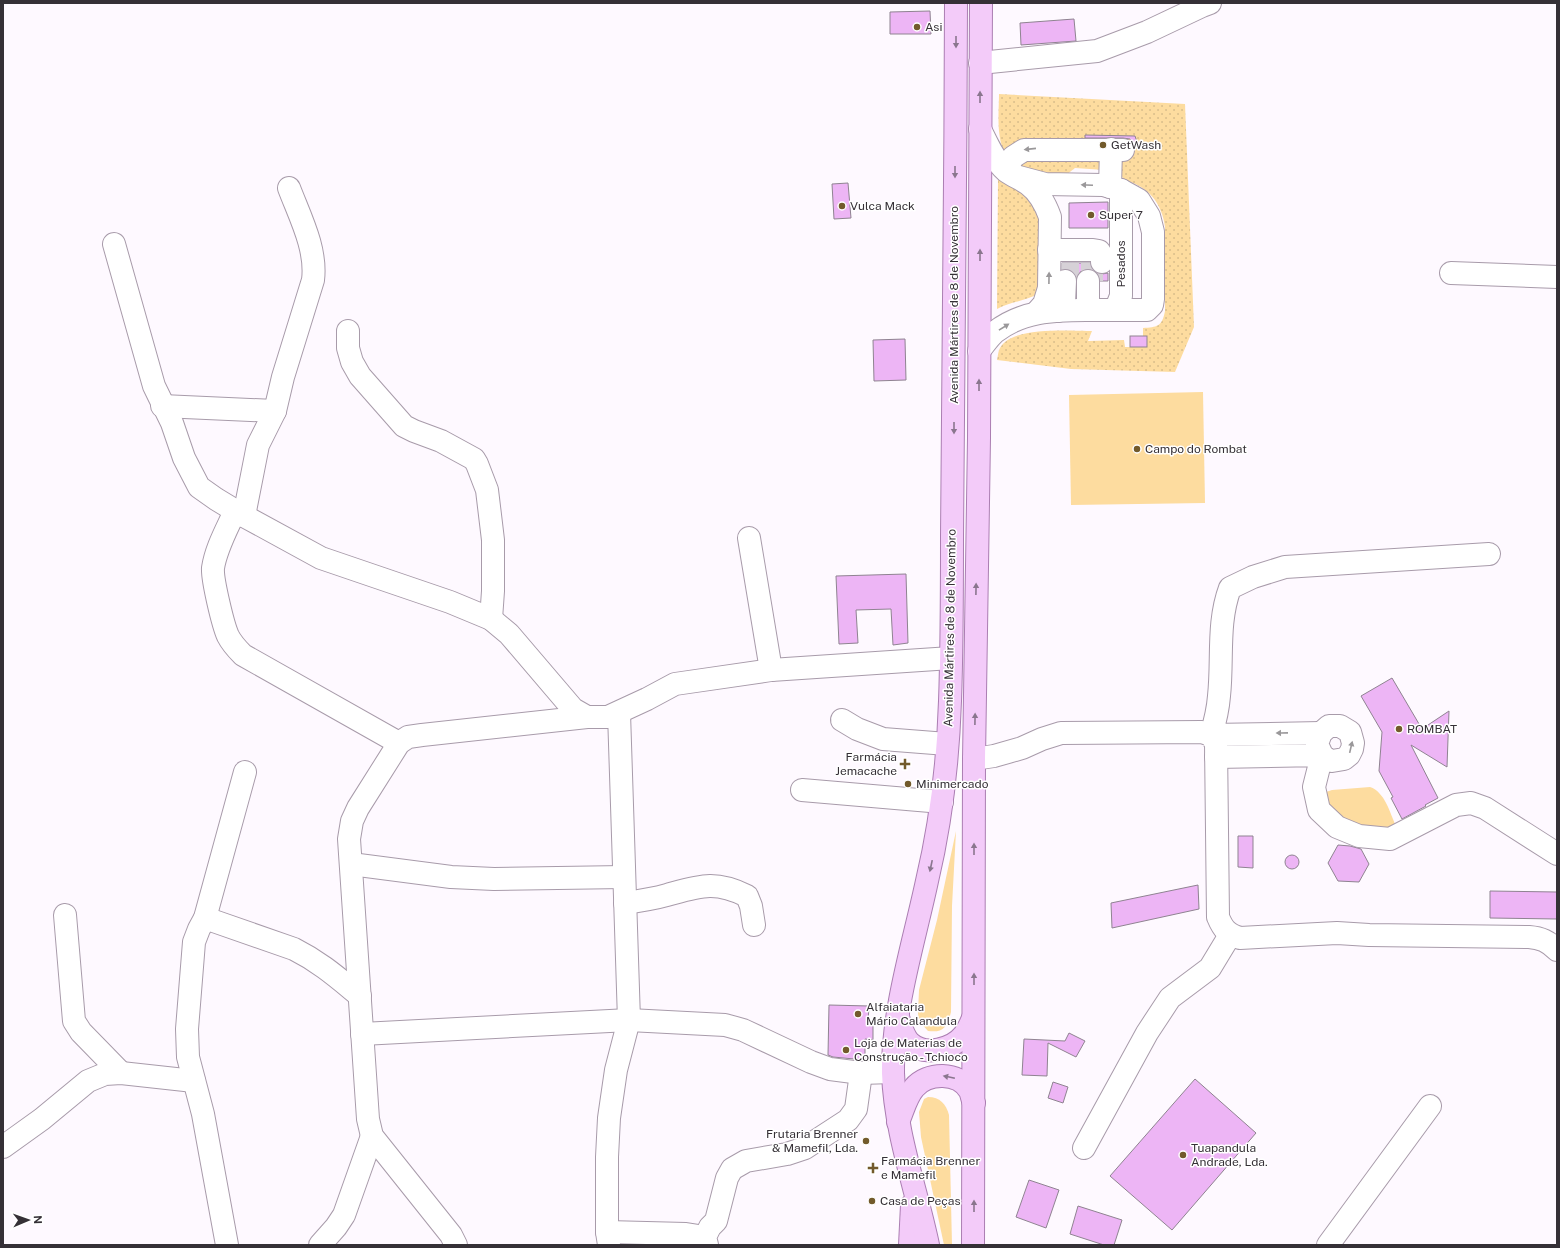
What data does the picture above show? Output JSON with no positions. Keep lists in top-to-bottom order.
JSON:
{
  "streets": {
    "main road": ["Avenida Mártires de 8 de Novembro"],
    "street": ["Pesados"]
  },
  "places": {
    "other": [
      "Asi",
      "GetWash",
      "Vulca Mack",
      "Super 7",
      "Campo do Rombat",
      "ROMBAT",
      "Minimercado",
      "Alfaiataria Mário Calandula",
      "Loja de Materias de Construção - Tchioco",
      "Frutaria Brenner & Mamefil, Lda.",
      "Tuapandula Andrade, Lda.",
      "Casa de Peças"
    ],
    "health": ["Farmácia Jemacache", "Farmácia Brenner e Mamefil"]
  },
  "north": "right"
}
